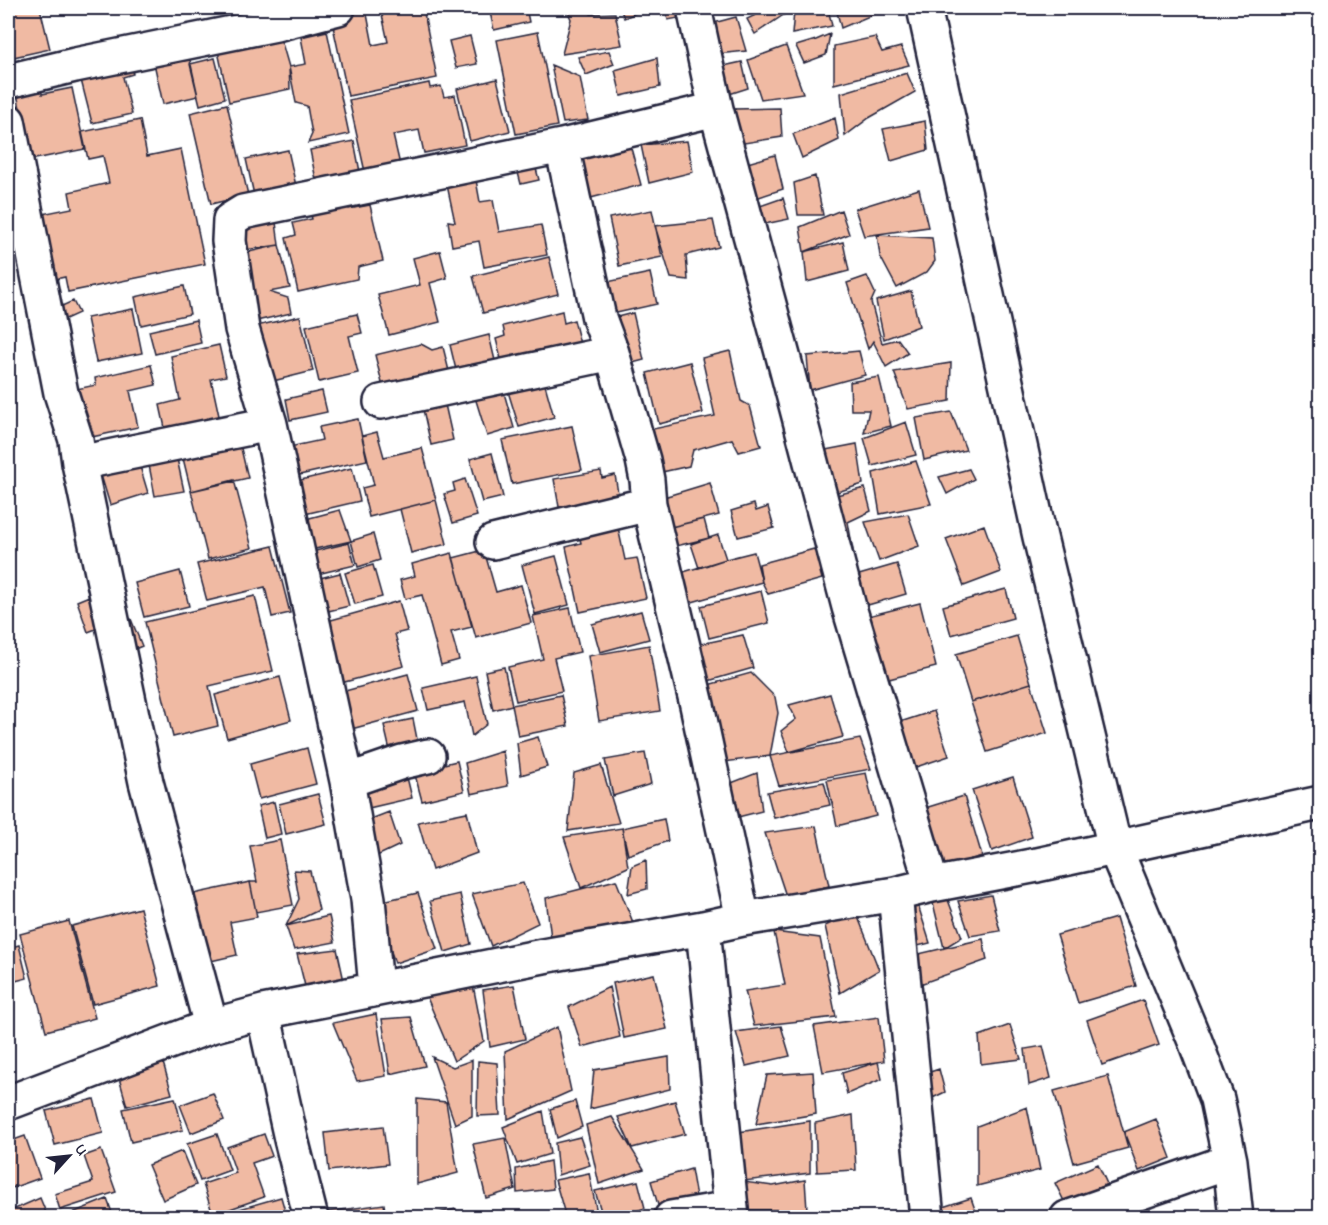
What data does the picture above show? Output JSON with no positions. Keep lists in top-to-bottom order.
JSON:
{
  "north": "top right"
}
